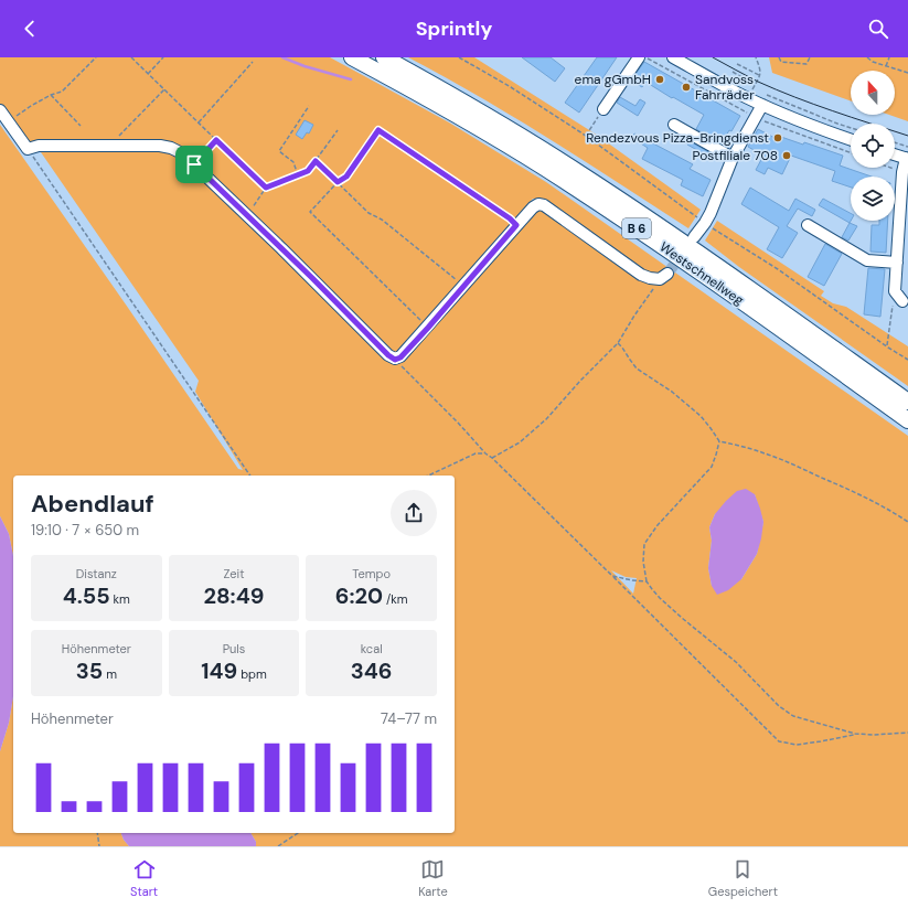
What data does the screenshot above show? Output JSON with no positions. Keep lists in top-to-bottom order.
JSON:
{
  "streets": {
    "highway": ["B 6", "Westschnellweg"]
  },
  "places": [
    "ema gGmbH",
    "Sandvoss Fahrräder",
    "Rendezvous Pizza-Bringdienst",
    "Postfiliale 708"
  ],
  "north": "top",
  "page": {
    "header": "Sprintly",
    "heading": ["Abendlauf", "19:10 · 7 × 650 m"],
    "stats": [
      ["Distanz", "4.55 km"],
      ["Zeit", "28:49"],
      ["Tempo", "6:20 /km"],
      ["Höhenmeter", "35 m"],
      ["Puls", "149 bpm"],
      ["kcal", "346"]
    ],
    "chart": ["Höhenmeter", "74–77 m"],
    "tabs": ["Start", "Karte", "Gespeichert"]
  }
}
